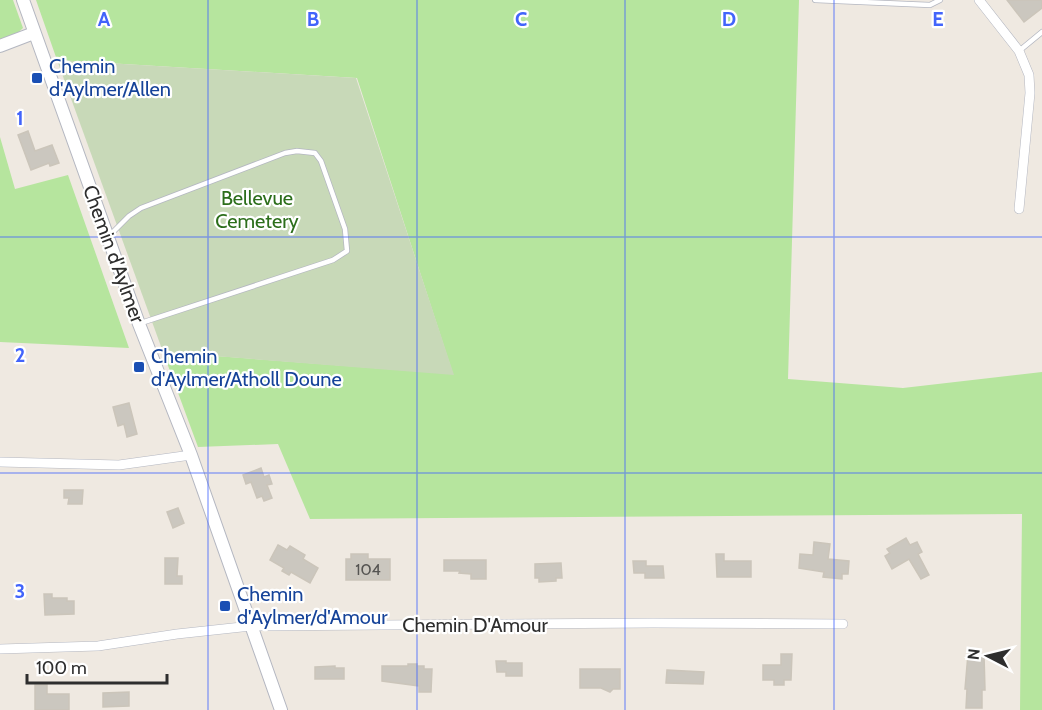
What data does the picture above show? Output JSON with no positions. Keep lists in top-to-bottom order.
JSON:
{
  "streets": {
    "main road": ["Chemin d'Aylmer"],
    "street": ["Chemin D'Amour"]
  },
  "crossings": [
    ["Chemin d'Aylmer", "Chemin D'Amour"]
  ],
  "parks": ["Bellevue Cemetery"],
  "places": {
    "transit": ["Chemin d'Aylmer/Allen", "Chemin d'Aylmer/Atholl Doune", "Chemin d'Aylmer/d'Amour"]
  },
  "house_numbers": ["104"],
  "scale_bar": "100 m",
  "north": "left",
  "grid": {
    "columns": [
      "A",
      "B",
      "C",
      "D",
      "E"
    ],
    "rows": ["1", "2", "3"]
  }
}
